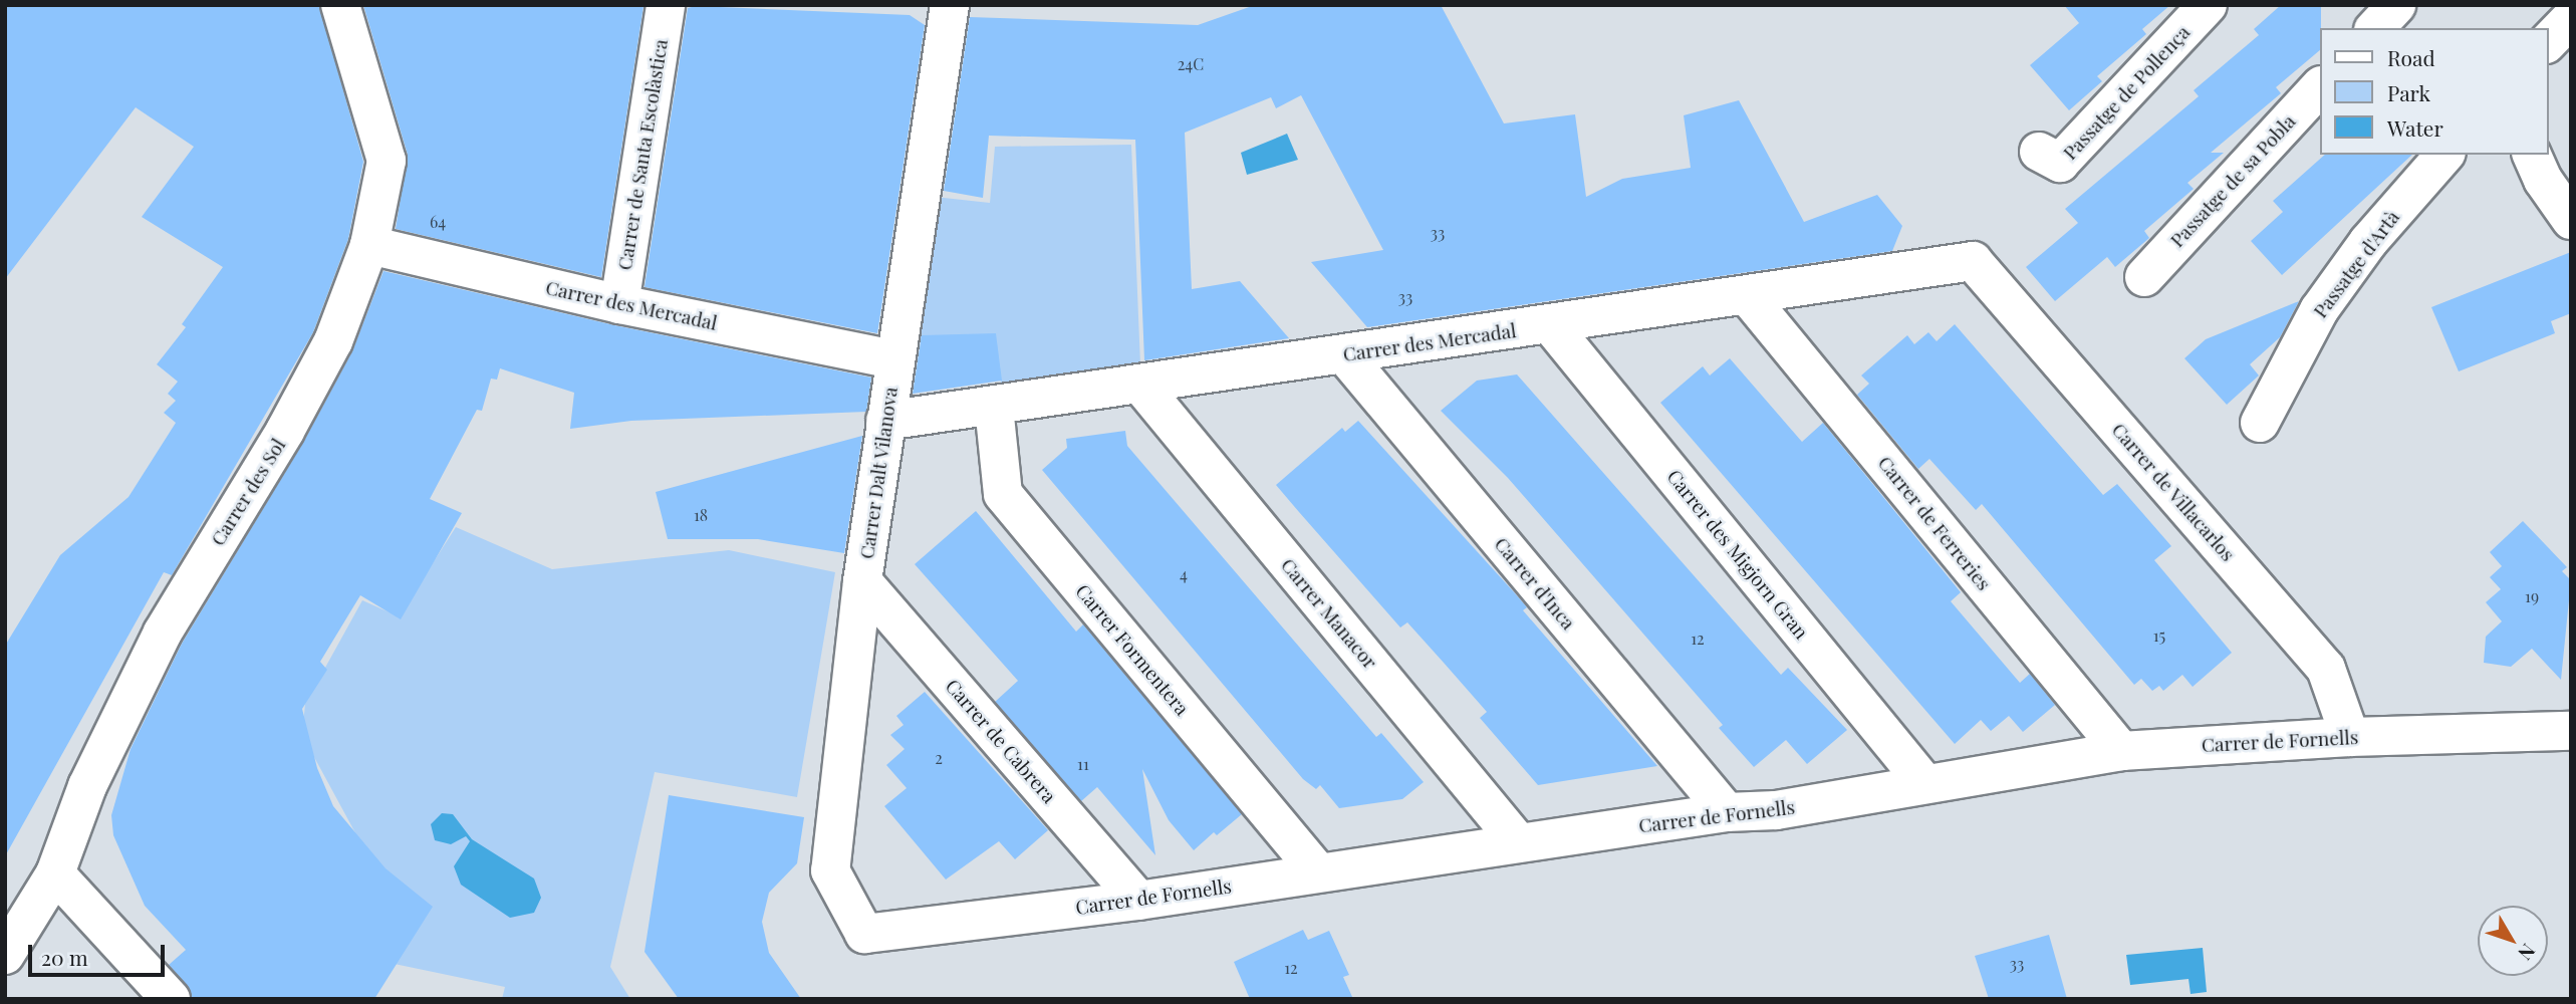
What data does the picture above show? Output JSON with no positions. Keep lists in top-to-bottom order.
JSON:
{
  "streets": {
    "street": [
      "Passatge de Pollença",
      "Carrer de Santa Escolàstica",
      "Passatge de sa Pobla",
      "Passatge d'Artà",
      "Carrer des Mercadal",
      "Carrer Dalt Vilanova",
      "Carrer des Sol",
      "Carrer de Villacarlos",
      "Carrer de Ferreries",
      "Carrer des Migjorn Gran",
      "Carrer d'Inca",
      "Carrer Manacor",
      "Carrer Formentera",
      "Carrer de Cabrera",
      "Carrer de Fornells"
    ]
  },
  "crossings": [
    ["Carrer de Santa Escolàstica", "Carrer des Mercadal"],
    ["Carrer des Mercadal", "Carrer Dalt Vilanova"],
    ["Carrer des Mercadal", "Carrer des Sol"],
    ["Carrer des Mercadal", "Carrer de Villacarlos"],
    ["Carrer des Mercadal", "Carrer de Ferreries"],
    ["Carrer des Mercadal", "Carrer des Migjorn Gran"],
    ["Carrer des Mercadal", "Carrer d'Inca"],
    ["Carrer des Mercadal", "Carrer Manacor"],
    ["Carrer des Mercadal", "Carrer Formentera"],
    ["Carrer Dalt Vilanova", "Carrer de Cabrera"],
    ["Carrer Dalt Vilanova", "Carrer de Fornells"],
    ["Carrer de Villacarlos", "Carrer de Fornells"],
    ["Carrer de Ferreries", "Carrer de Fornells"],
    ["Carrer des Migjorn Gran", "Carrer de Fornells"],
    ["Carrer d'Inca", "Carrer de Fornells"],
    ["Carrer Manacor", "Carrer de Fornells"],
    ["Carrer Formentera", "Carrer de Fornells"],
    ["Carrer de Cabrera", "Carrer de Fornells"]
  ],
  "house_numbers": [
    "24C",
    "64",
    "33",
    "33",
    "18",
    "4",
    "19",
    "15",
    "12",
    "2",
    "11",
    "33",
    "12"
  ],
  "legend": ["Road", "Park", "Water"],
  "scale_bar": "20 m",
  "north": "bottom right"
}
